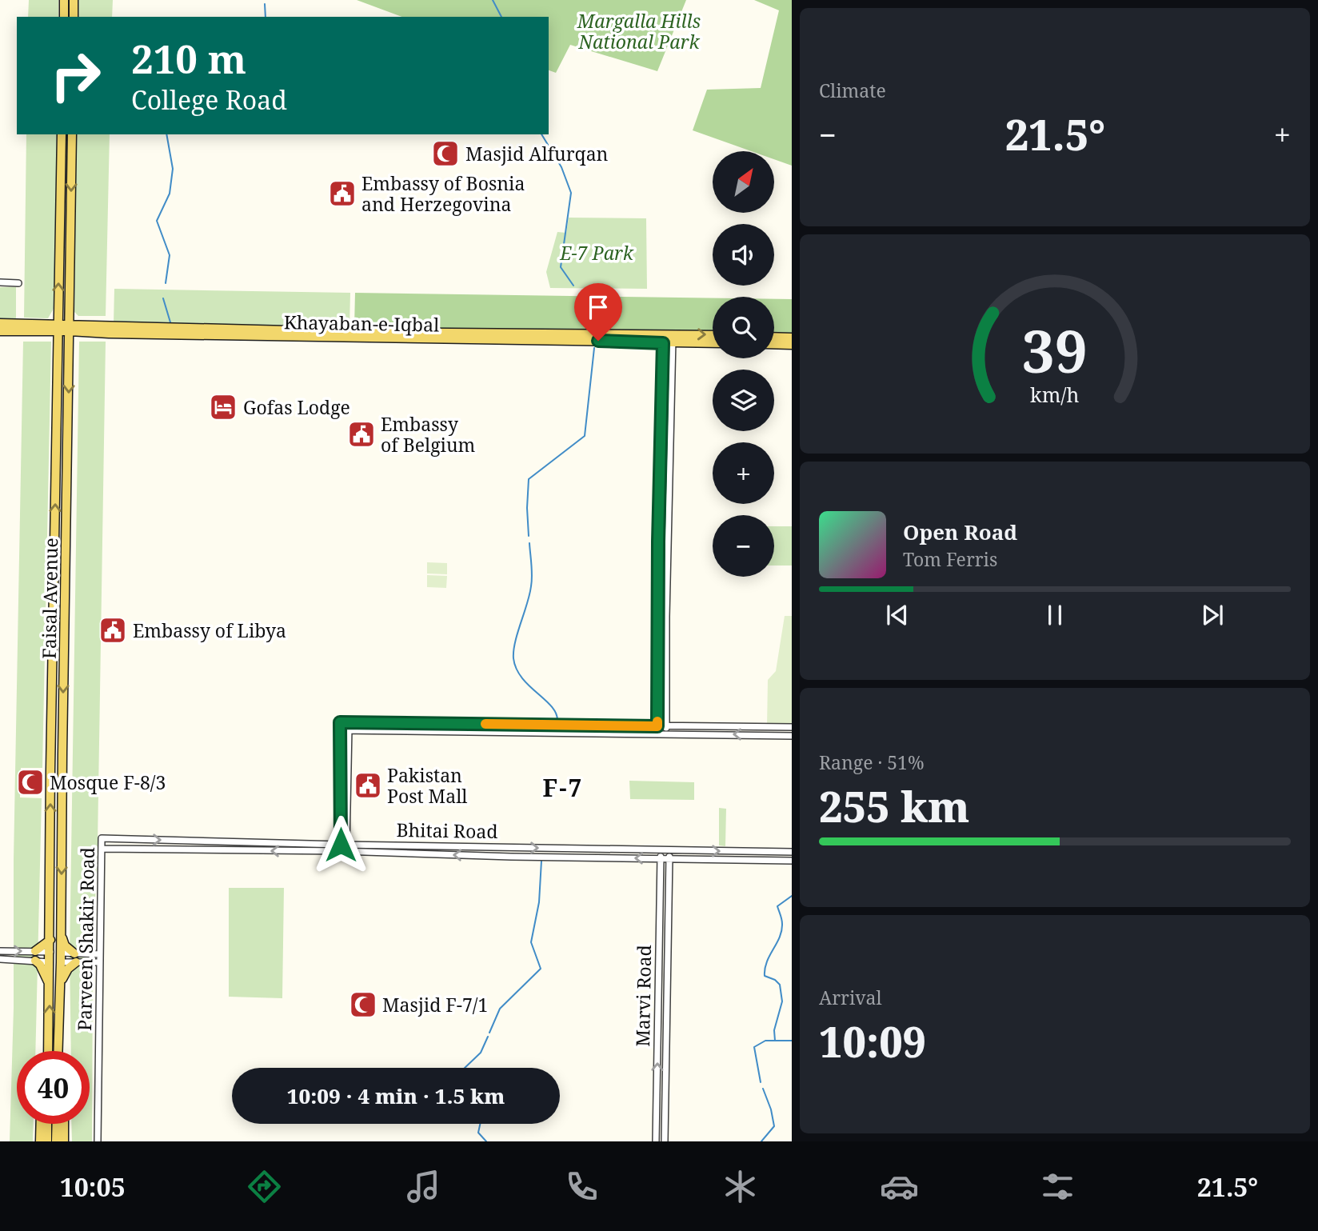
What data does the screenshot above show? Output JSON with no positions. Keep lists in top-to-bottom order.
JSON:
{
  "streets": {
    "main road": ["Khayaban-e-Iqbal", "Faisal Avenue"],
    "street": ["Bhitai Road", "Parveen Shakir Road", "Marvi Road"]
  },
  "crossings": [
    ["Khayaban-e-Iqbal", "Faisal Avenue"],
    ["Bhitai Road", "Parveen Shakir Road"],
    ["Bhitai Road", "Marvi Road"]
  ],
  "districts": ["F-7"],
  "parks": ["Margalla Hills National Park", "E-7 Park"],
  "places": {
    "mosque": ["Masjid Alfurqan", "Mosque F-8/3", "Masjid F-7/1"],
    "public building": [
      "Embassy of Bosnia and Herzegovina",
      "Embassy of Belgium",
      "Embassy of Libya",
      "Pakistan Post Mall"
    ],
    "hotel": ["Gofas Lodge"]
  },
  "north": "top right",
  "page": {
    "tile": [
      "Climate",
      ["Range · 51%", "255 km"],
      ["Arrival", "10:09"]
    ],
    "turn": ["210 m", "College Road"],
    "heat": ["−", "21.5°", "+"],
    "map_buttons": ["+", "−"],
    "song": ["Open Road", "Tom Ferris"],
    "limit": "40",
    "trip": "10:09 · 4 min · 1.5 km",
    "tabs": ["10:05", "21.5°"],
    "gauge": ["39", "km/h"]
  }
}
